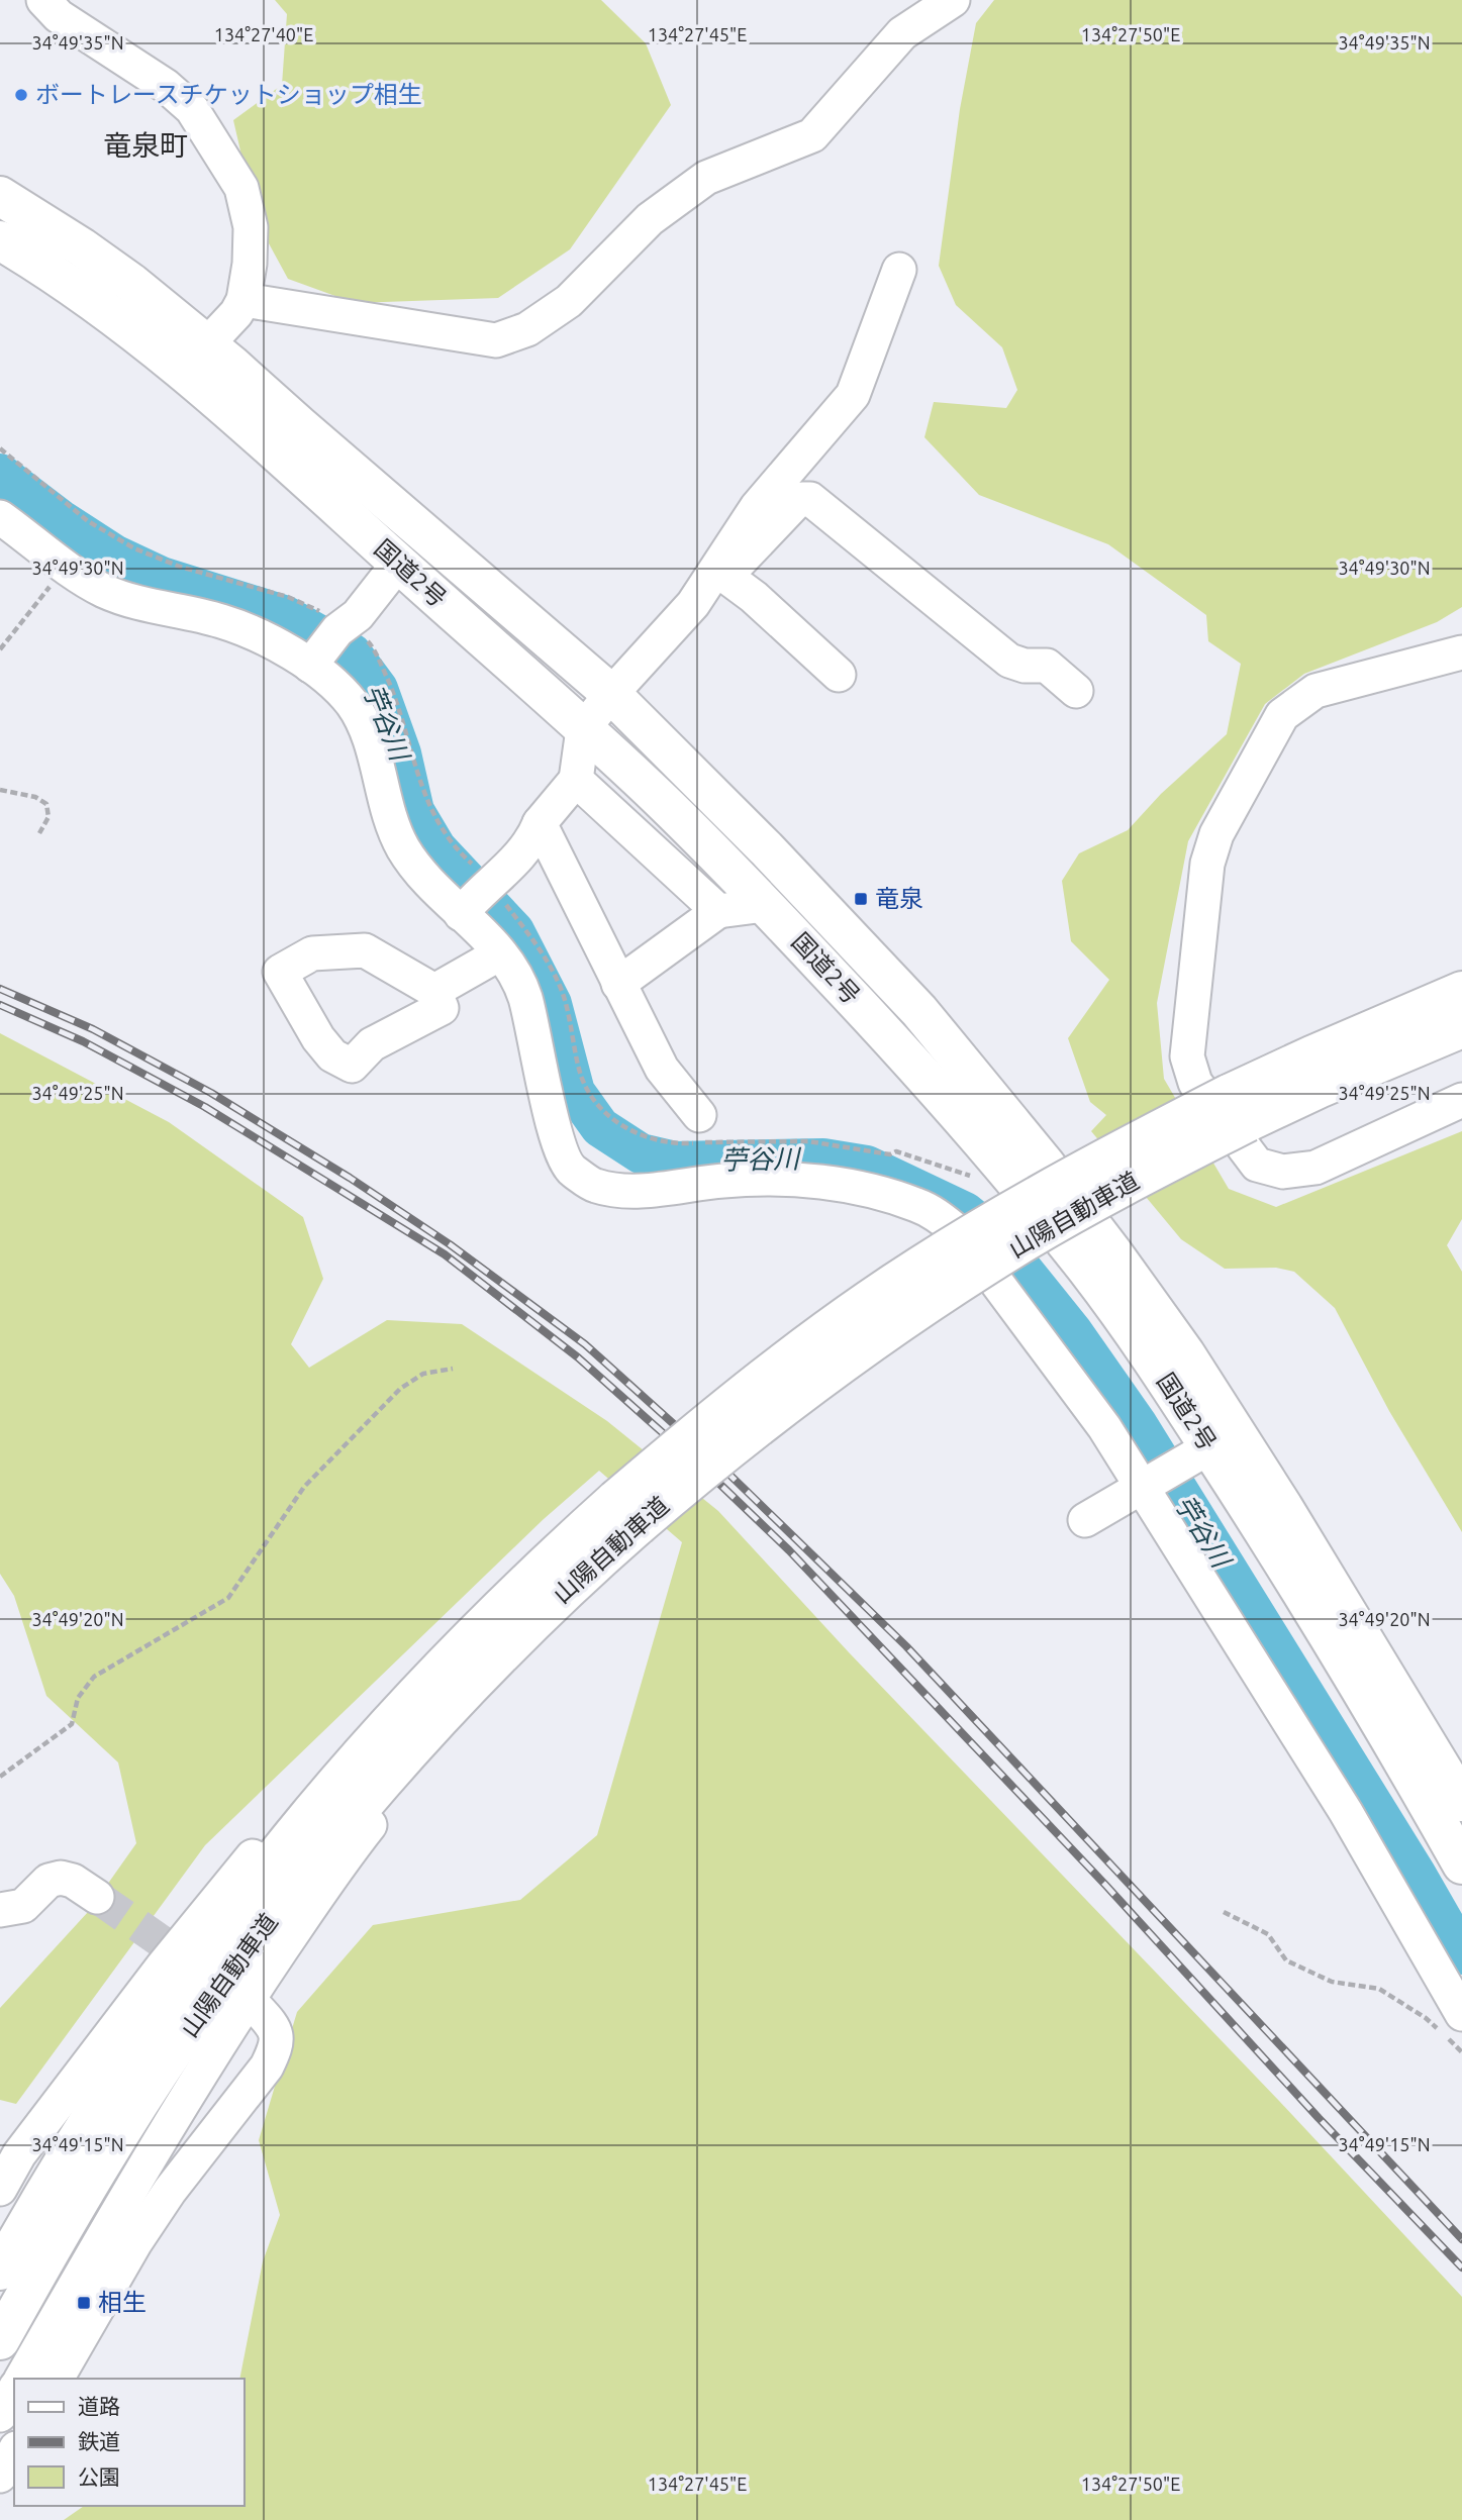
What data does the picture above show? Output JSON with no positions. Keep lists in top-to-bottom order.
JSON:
{
  "streets": {
    "highway": ["国道2号", "山陽自動車道"]
  },
  "districts": ["竜泉町"],
  "water": ["苧谷川"],
  "places": {
    "other": ["ボートレースチケットショップ相生"],
    "transit": ["竜泉", "相生"]
  },
  "legend": ["道路", "鉄道", "公園"],
  "coordinates": [
    "134°27'40\"E",
    "134°27'45\"E",
    "134°27'50\"E",
    "34°49'35\"N",
    "34°49'30\"N",
    "34°49'25\"N",
    "34°49'20\"N",
    "34°49'15\"N"
  ]
}
